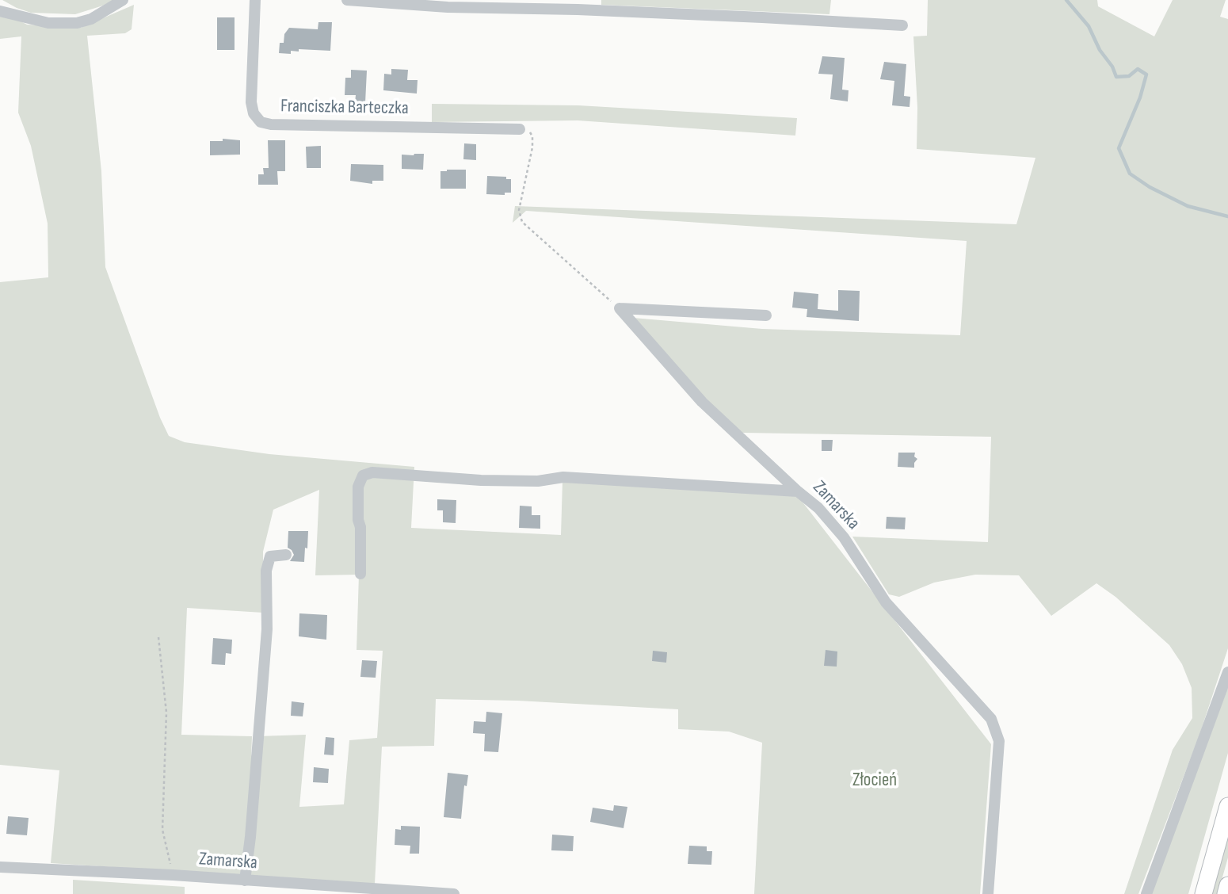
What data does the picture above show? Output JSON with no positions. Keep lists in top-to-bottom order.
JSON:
{
  "streets": {
    "street": ["Franciszka Barteczka", "Zamarska"]
  },
  "parks": ["Złocień"]
}
